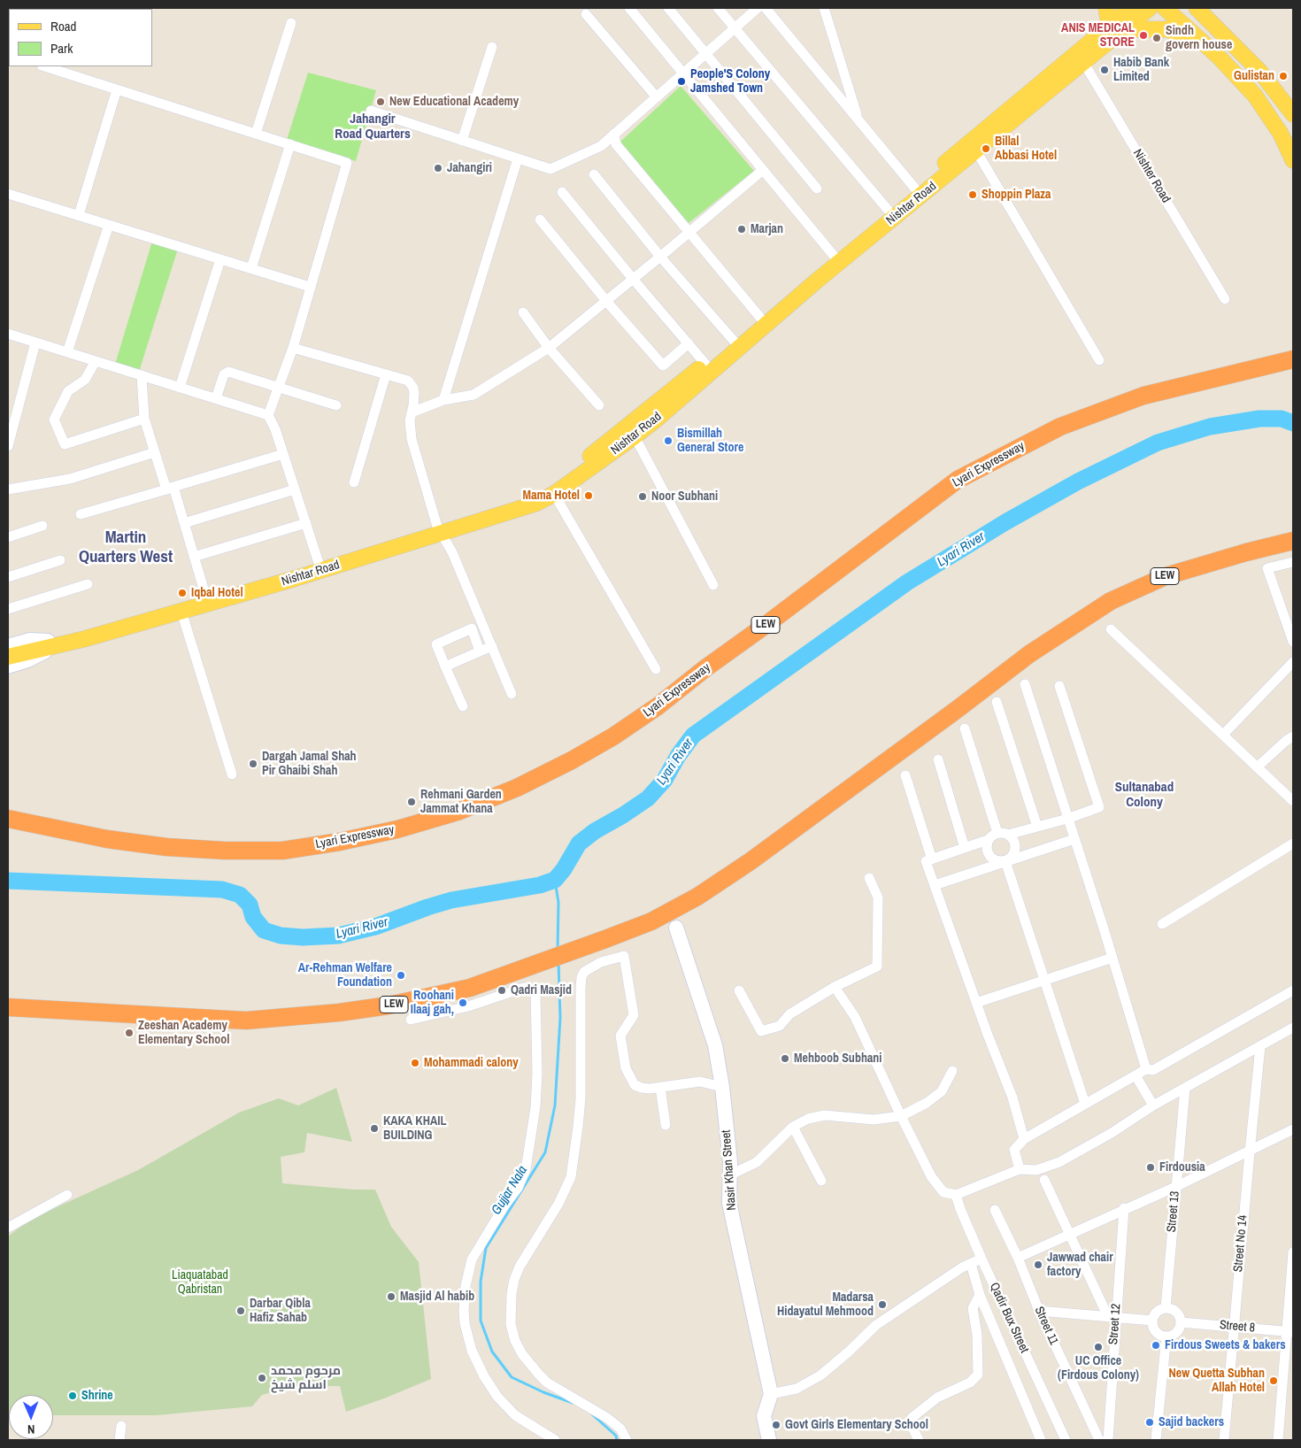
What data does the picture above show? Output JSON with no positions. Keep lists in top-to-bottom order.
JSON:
{
  "streets": {
    "highway": ["Lyari Expressway", "LEW"],
    "main road": ["Nishtar Road"],
    "street": [
      "Nishter Road",
      "Nasir Khan Street",
      "Street 13",
      "Street No 14",
      "Qadir Bux Street",
      "Street 12",
      "Street 11",
      "Street 8"
    ]
  },
  "crossings": [
    ["Nishter Road", "Nishtar Road"],
    ["Street 13", "Street 8"],
    ["Street No 14", "Street 8"]
  ],
  "districts": ["Jahangir Road Quarters", "Martin Quarters West", "Sultanabad Colony"],
  "water": ["Lyari River", "Gujjar Nala"],
  "parks": ["Liaquatabad Qabristan"],
  "places": [
    "ANIS MEDICAL STORE",
    "Sindh govern house",
    "Habib Bank Limited",
    "Gulistan",
    "People'S Colony Jamshed Town",
    "New Educational Academy",
    "Billal Abbasi Hotel",
    "Jahangiri",
    "Shoppin Plaza",
    "Marjan",
    "Bismillah General Store",
    "Mama Hotel",
    "Noor Subhani",
    "Iqbal Hotel",
    "Dargah Jamal Shah Pir Ghaibi Shah",
    "Rehmani Garden Jammat Khana",
    "Ar-Rehman Welfare Foundation",
    "Qadri Masjid",
    "Roohani Ilaaj gah,",
    "Zeeshan Academy Elementary School",
    "Mehboob Subhani",
    "Mohammadi calony",
    "KAKA KHAIL BUILDING",
    "Firdousia",
    "Jawwad chair factory",
    "Masjid Al habib",
    "Madarsa Hidayatul Mehmood",
    "Darbar Qibla Hafiz Sahab",
    "Firdous Sweets & bakers",
    "UC Office (Firdous Colony)",
    "مرحوم محمد اسلم شیخ",
    "New Quetta Subhan Allah Hotel",
    "Shrine",
    "Sajid backers",
    "Govt Girls Elementary School"
  ],
  "legend": ["Road", "Park"],
  "north": "bottom"
}
